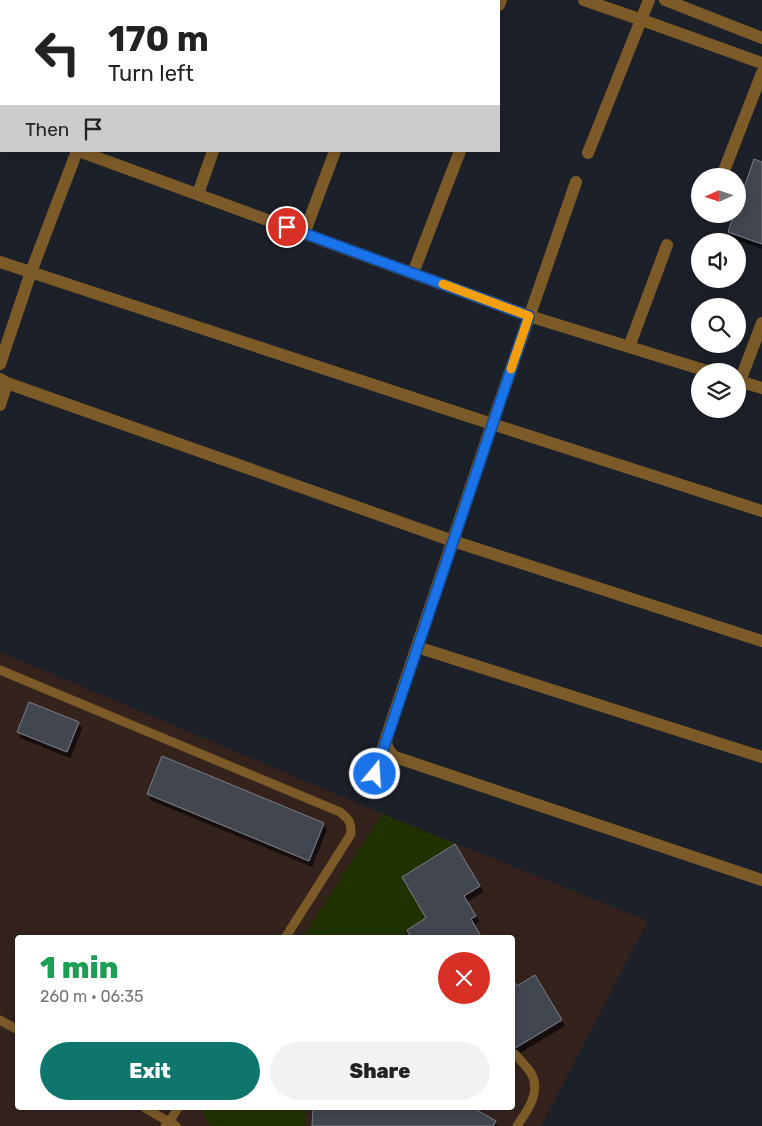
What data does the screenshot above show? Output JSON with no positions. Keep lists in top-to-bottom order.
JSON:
{
  "north": "left",
  "page": {
    "turn": ["170 m", "Turn left"],
    "then": "Then",
    "heading": ["1 min", "260 m · 06:35"],
    "buttons": ["Exit", "Share"]
  }
}
